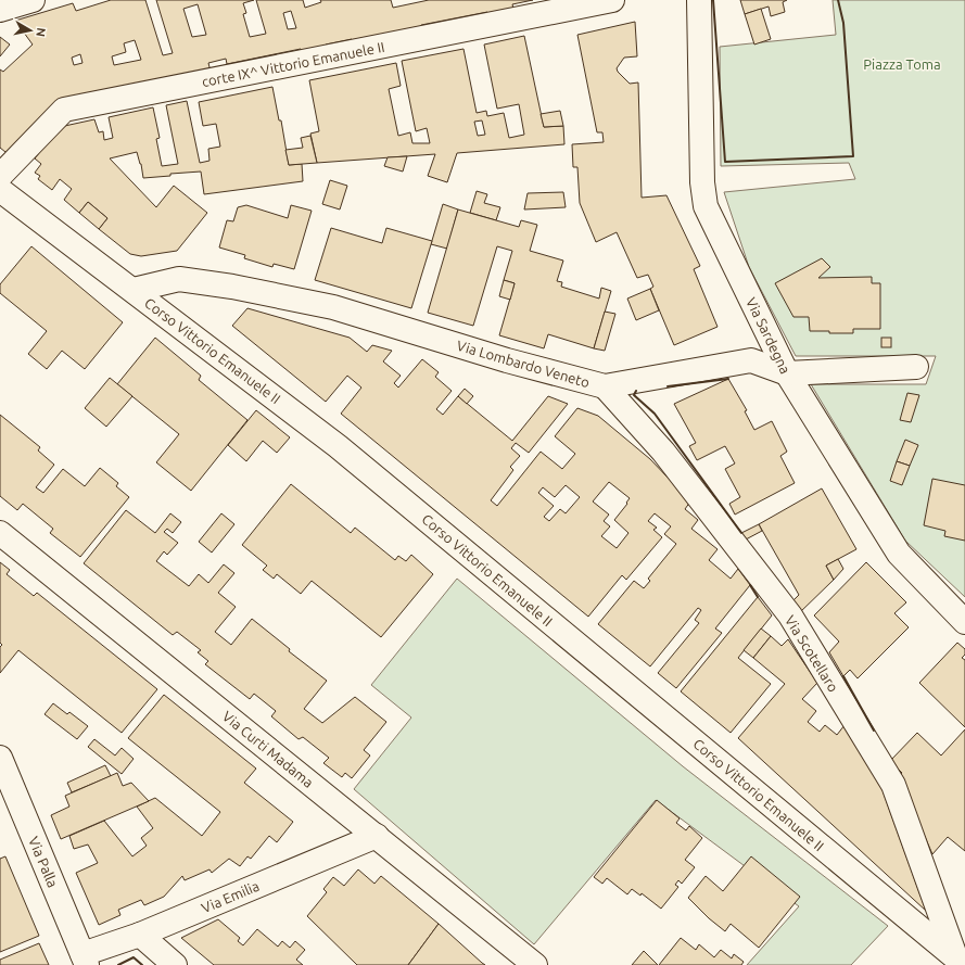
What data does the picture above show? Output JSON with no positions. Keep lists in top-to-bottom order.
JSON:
{
  "streets": {
    "street": [
      "corte IX^ Vittorio Emanuele II",
      "Via Sardegna",
      "Corso Vittorio Emanuele II",
      "Via Lombardo Veneto",
      "Via Scotellaro",
      "Via Curti Madama",
      "Via Palla",
      "Via Emilia"
    ]
  },
  "crossings": [
    ["Via Sardegna", "Via Lombardo Veneto"],
    ["Corso Vittorio Emanuele II", "Via Lombardo Veneto"],
    ["Corso Vittorio Emanuele II", "Via Scotellaro"],
    ["Via Lombardo Veneto", "Via Scotellaro"],
    ["Via Curti Madama", "Via Emilia"],
    ["Via Palla", "Via Emilia"]
  ],
  "parks": ["Piazza Toma"],
  "north": "right"
}
